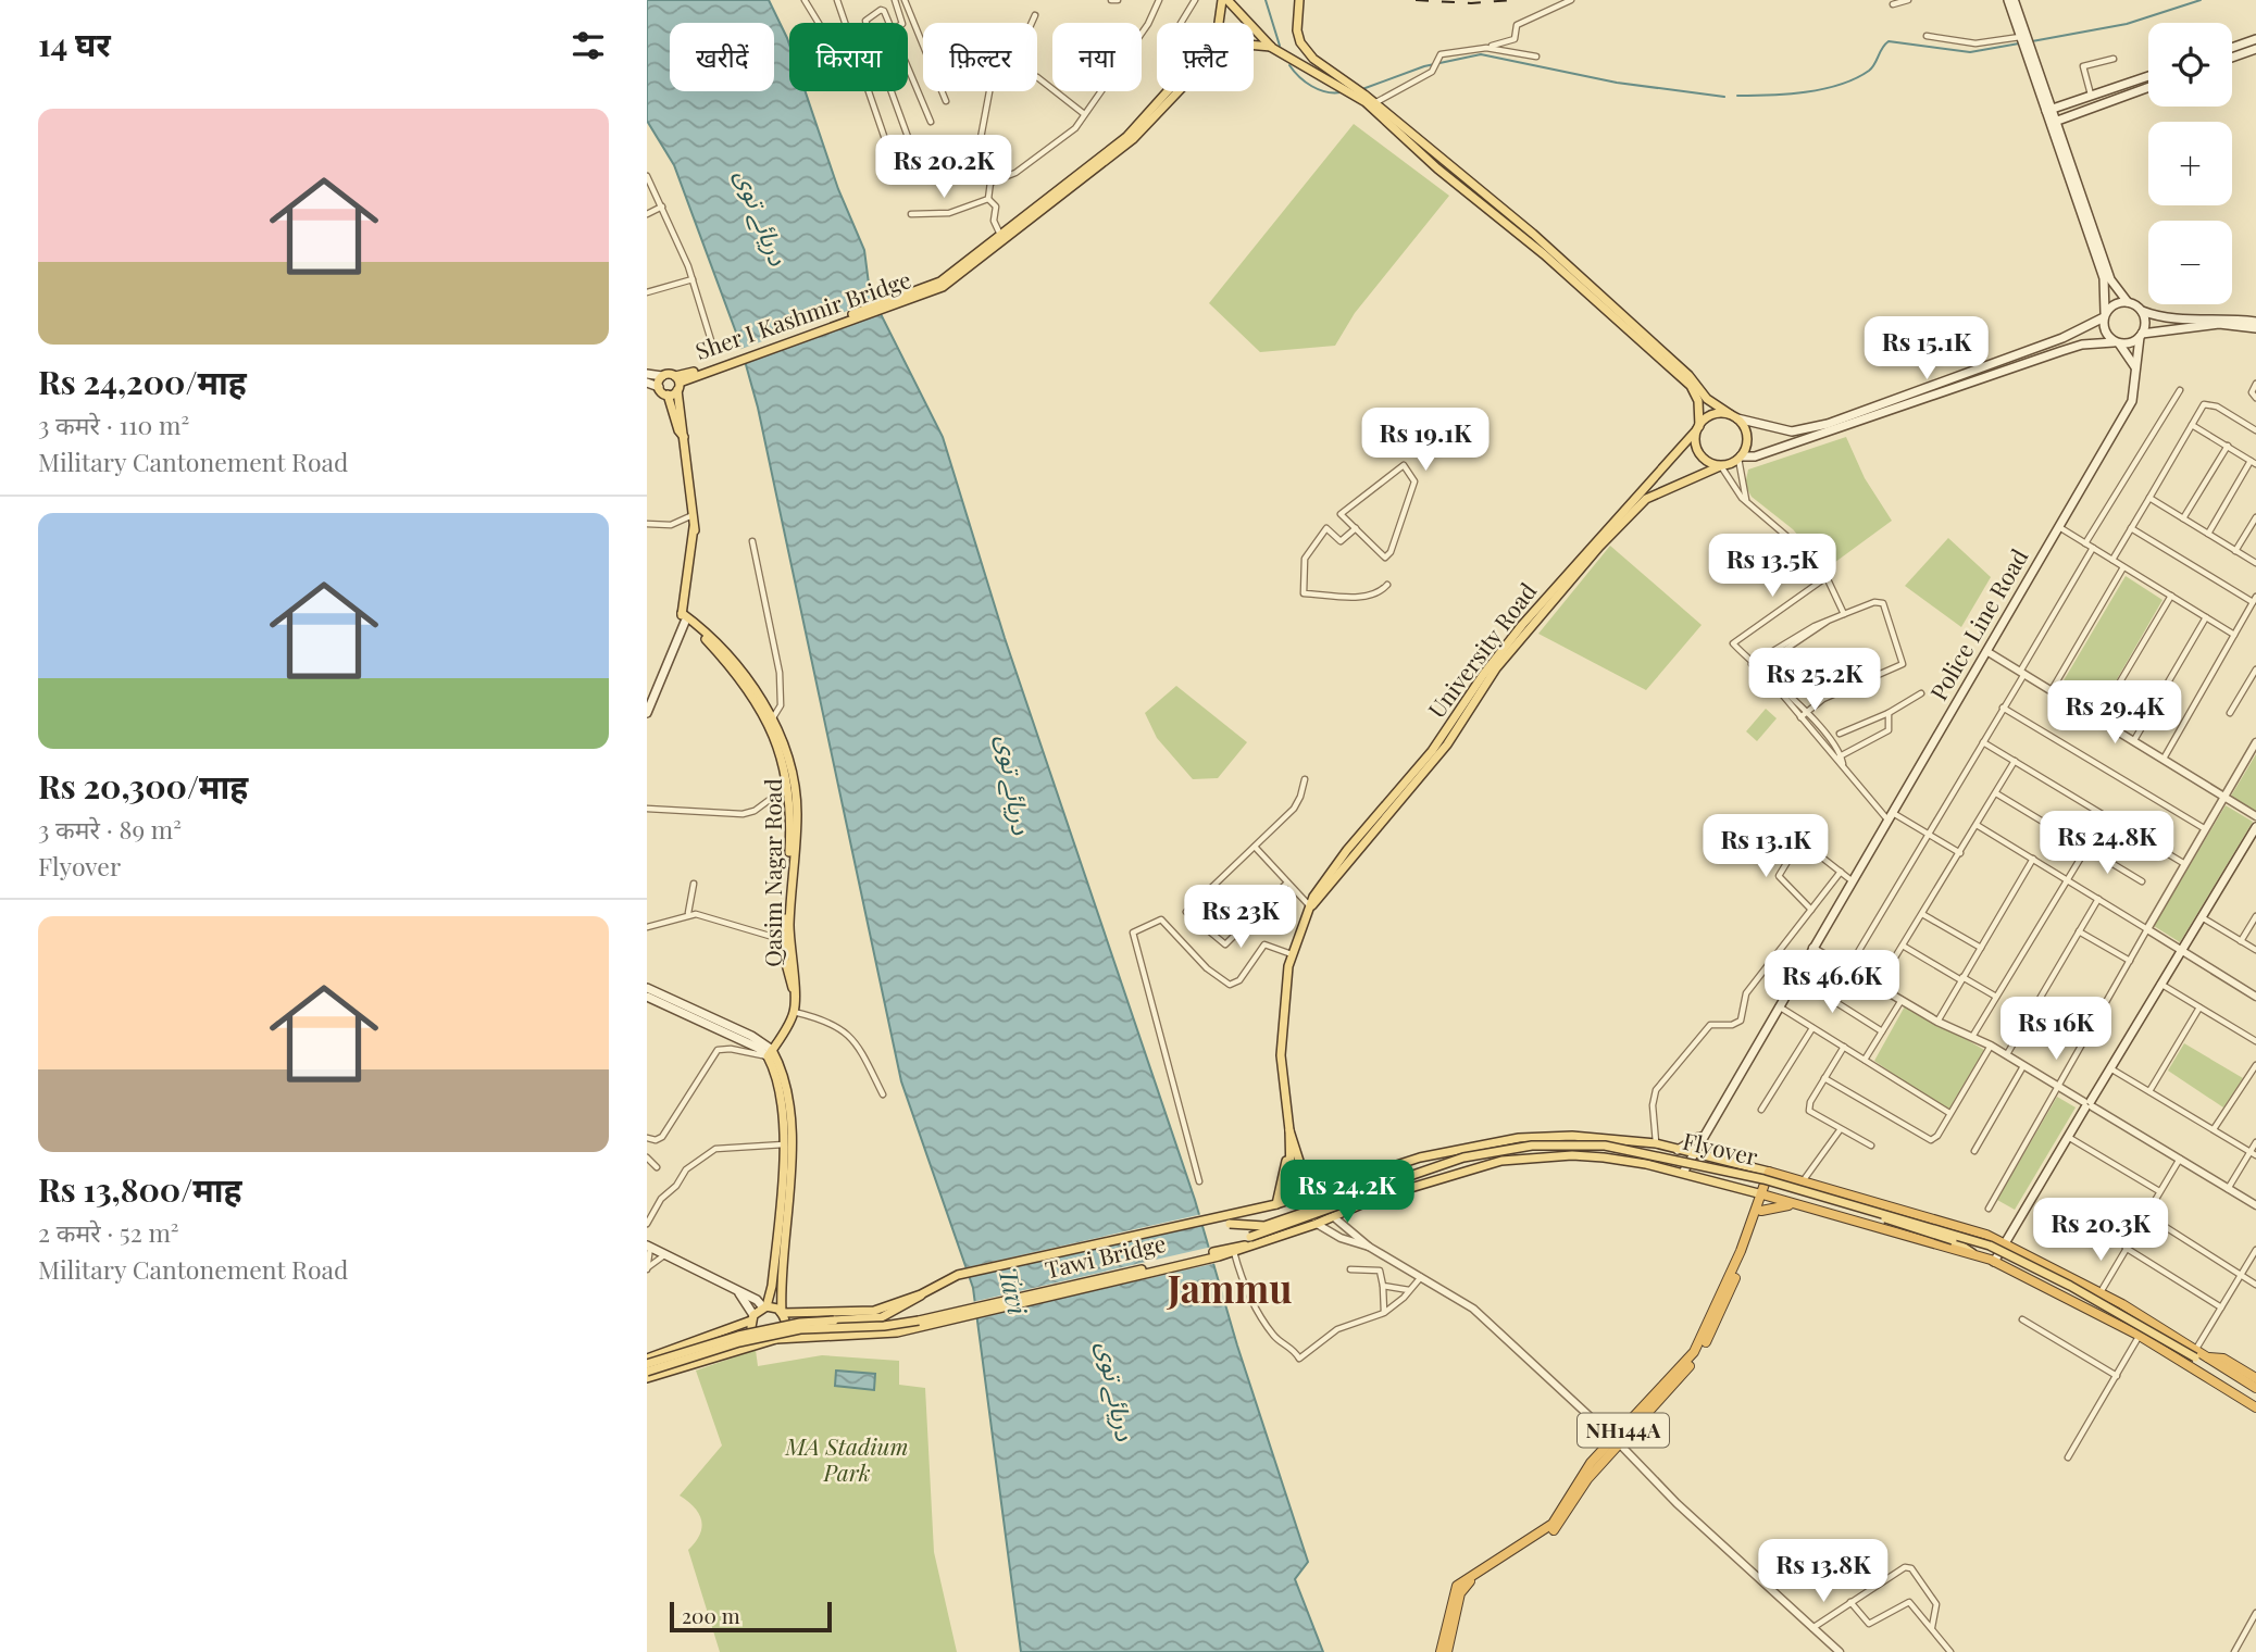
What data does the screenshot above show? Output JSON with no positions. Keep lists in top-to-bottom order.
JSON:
{
  "streets": {
    "highway": ["NH144A"],
    "main road": [
      "Sher I Kashmir Bridge",
      "Police Line Road",
      "University Road",
      "Qasim Nagar Road",
      "Flyover",
      "Tawi Bridge"
    ]
  },
  "crossings": [
    ["Flyover", "Tawi Bridge"]
  ],
  "districts": ["Jammu"],
  "water": ["دریائے توی", "Tavi"],
  "parks": ["MA Stadium Park"],
  "scale_bar": "200 m",
  "page": {
    "heading": "14 घर",
    "map_buttons": ["+", "−"],
    "chip": [
      "खरीदें",
      "किराया",
      "फ़िल्टर",
      "नया",
      "फ़्लैट"
    ],
    "list": [
      {
        "name": "Rs 24,200/माह",
        "note": "3 कमरे · 110 m² · Military Cantonement Road"
      },
      {
        "name": "Rs 20,300/माह",
        "note": "3 कमरे · 89 m² · Flyover"
      },
      {
        "name": "Rs 13,800/माह",
        "note": "2 कमरे · 52 m² · Military Cantonement Road"
      }
    ],
    "price": [
      "Rs 20.2K",
      "Rs 15.1K",
      "Rs 19.1K",
      "Rs 13.5K",
      "Rs 25.2K",
      "Rs 29.4K",
      "Rs 24.8K",
      "Rs 13.1K",
      "Rs 23K",
      "Rs 46.6K",
      "Rs 16K",
      "Rs 24.2K",
      "Rs 20.3K",
      "Rs 13.8K"
    ],
    "scale": "200 m"
  }
}
